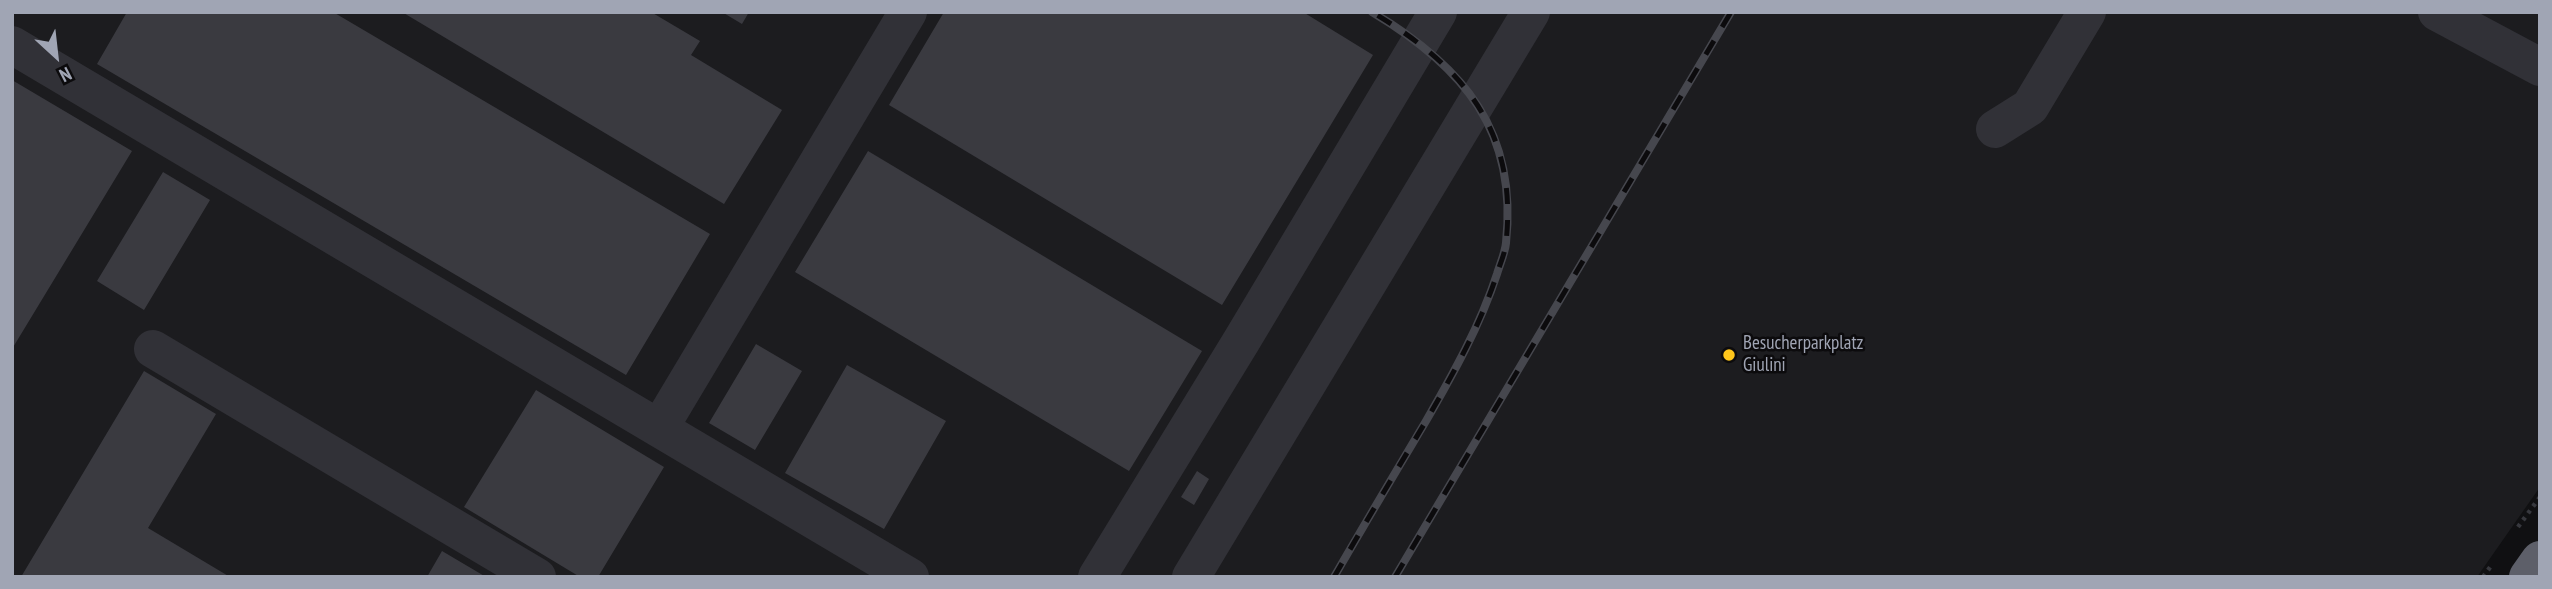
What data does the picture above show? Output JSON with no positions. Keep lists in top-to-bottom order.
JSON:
{
  "places": ["Besucherparkplatz Giulini"],
  "north": "bottom right"
}
